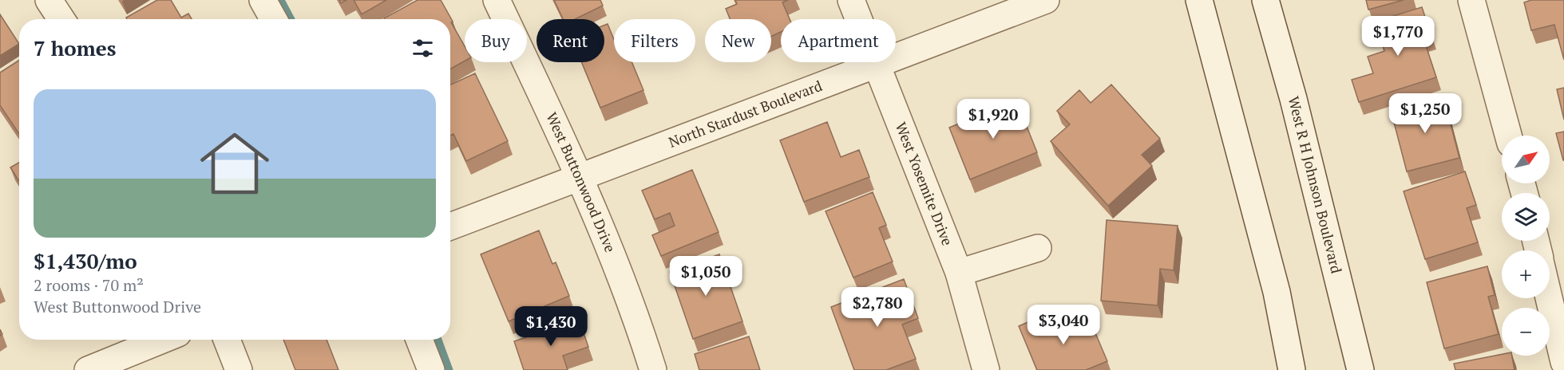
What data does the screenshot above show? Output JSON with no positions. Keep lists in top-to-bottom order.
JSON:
{
  "streets": {
    "street": [
      "North Stardust Boulevard",
      "West Buttonwood Drive",
      "West Yosemite Drive",
      "West R H Johnson Boulevard"
    ]
  },
  "crossings": [
    ["North Stardust Boulevard", "West Buttonwood Drive"],
    ["North Stardust Boulevard", "West Yosemite Drive"]
  ],
  "north": "top right",
  "page": {
    "price": [
      "$1,770",
      "$1,250",
      "$1,920",
      "$1,050",
      "$2,780",
      "$3,040",
      "$1,430"
    ],
    "chip": [
      "Buy",
      "Rent",
      "Filters",
      "New",
      "Apartment"
    ],
    "heading": "7 homes",
    "list": [
      {
        "name": "$1,430/mo",
        "note": "2 rooms · 70 m² · West Buttonwood Drive"
      }
    ],
    "map_buttons": ["+", "−"]
  }
}
